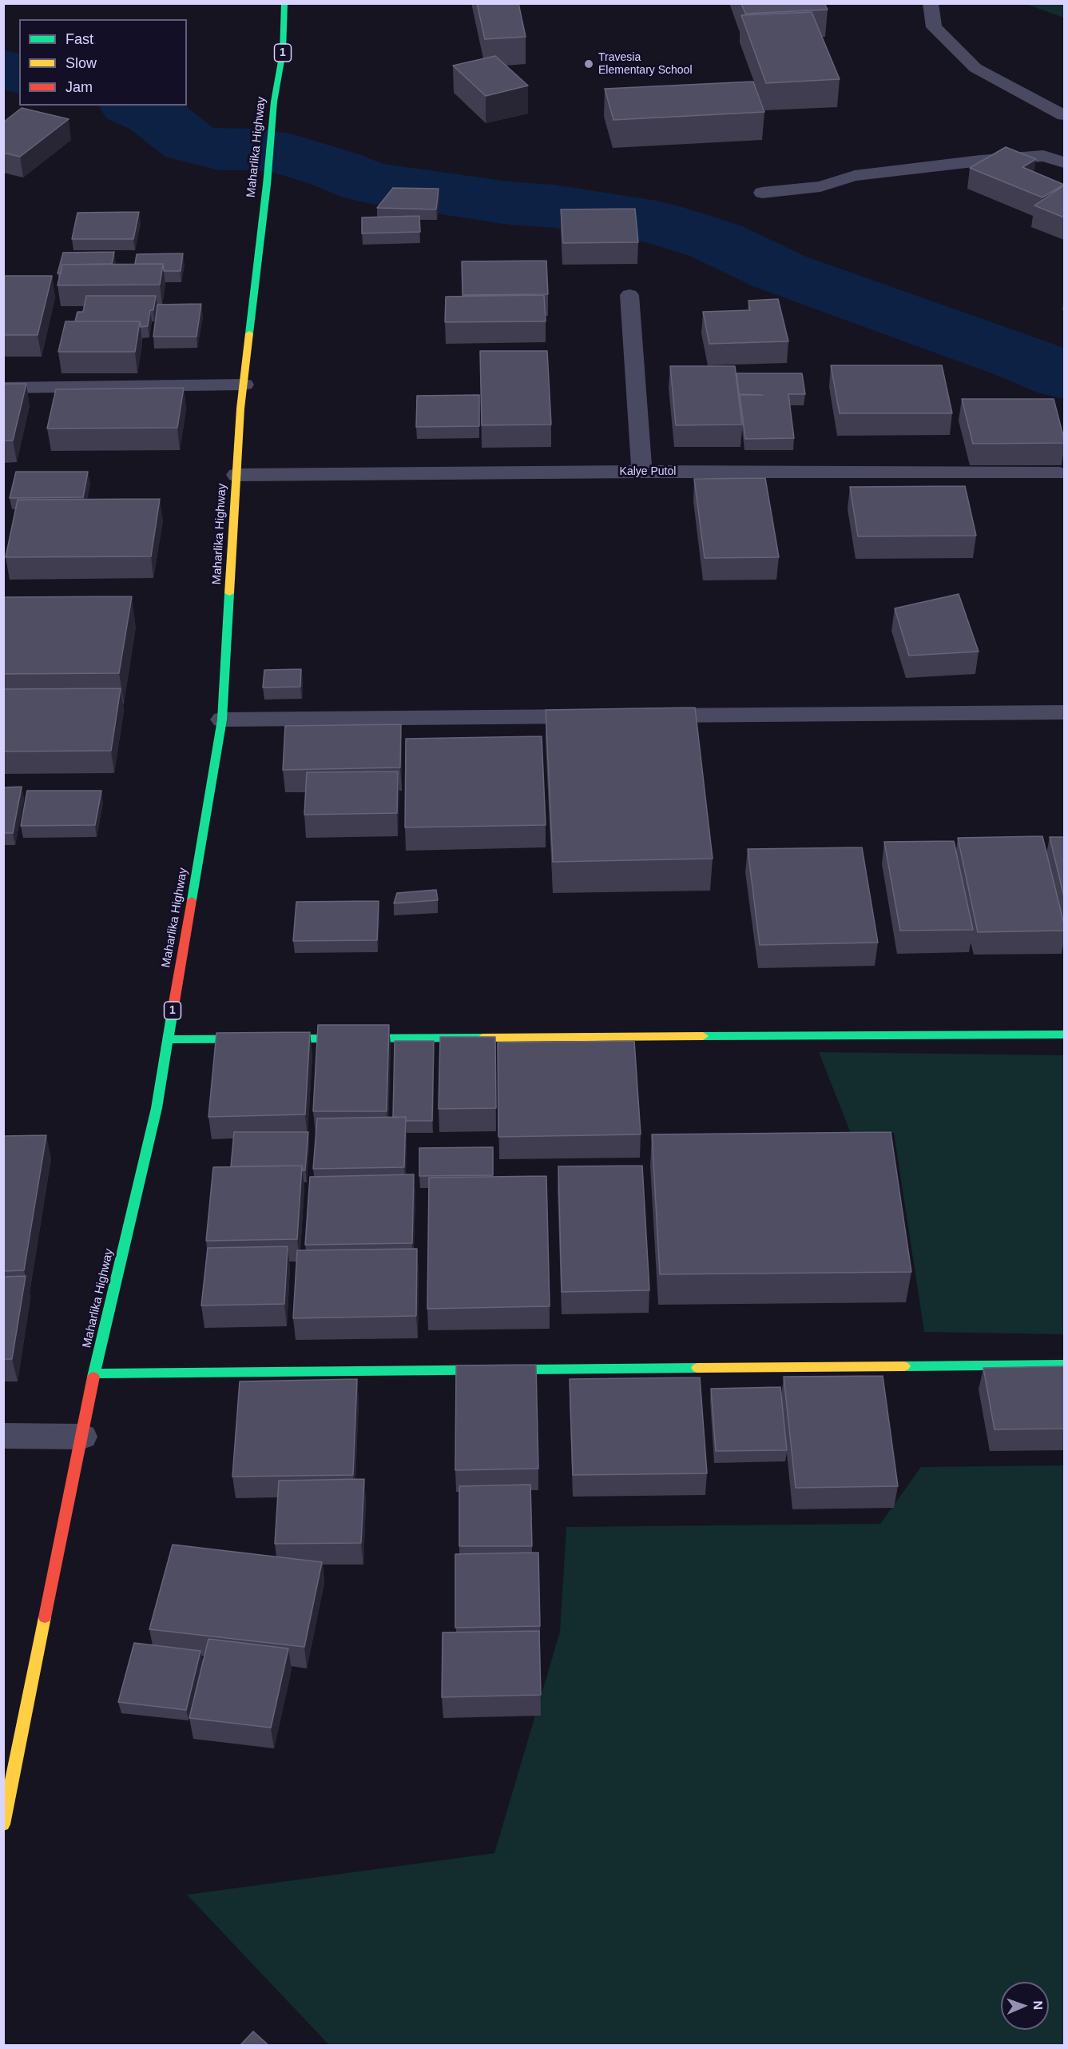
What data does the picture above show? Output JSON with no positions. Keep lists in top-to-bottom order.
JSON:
{
  "streets": {
    "main road": ["1", "Maharlika Highway"],
    "street": ["Kalye Putol"]
  },
  "crossings": [
    ["Maharlika Highway", "Kalye Putol"]
  ],
  "places": ["Travesia Elementary School"],
  "legend": ["Fast", "Slow", "Jam"],
  "north": "right"
}
